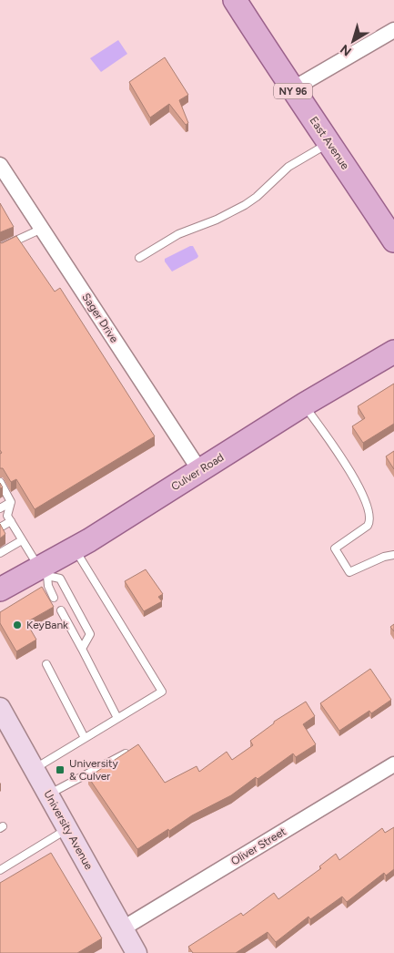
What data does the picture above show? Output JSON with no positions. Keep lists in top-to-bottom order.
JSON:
{
  "streets": {
    "main road": [
      "NY 96",
      "East Avenue",
      "Culver Road",
      "University Avenue"
    ],
    "street": ["Sager Drive", "Oliver Street"]
  },
  "crossings": [
    ["Sager Drive", "Culver Road"],
    ["University Avenue", "Oliver Street"]
  ],
  "places": {
    "other": ["KeyBank"],
    "transit": ["University & Culver"]
  },
  "north": "bottom left"
}
